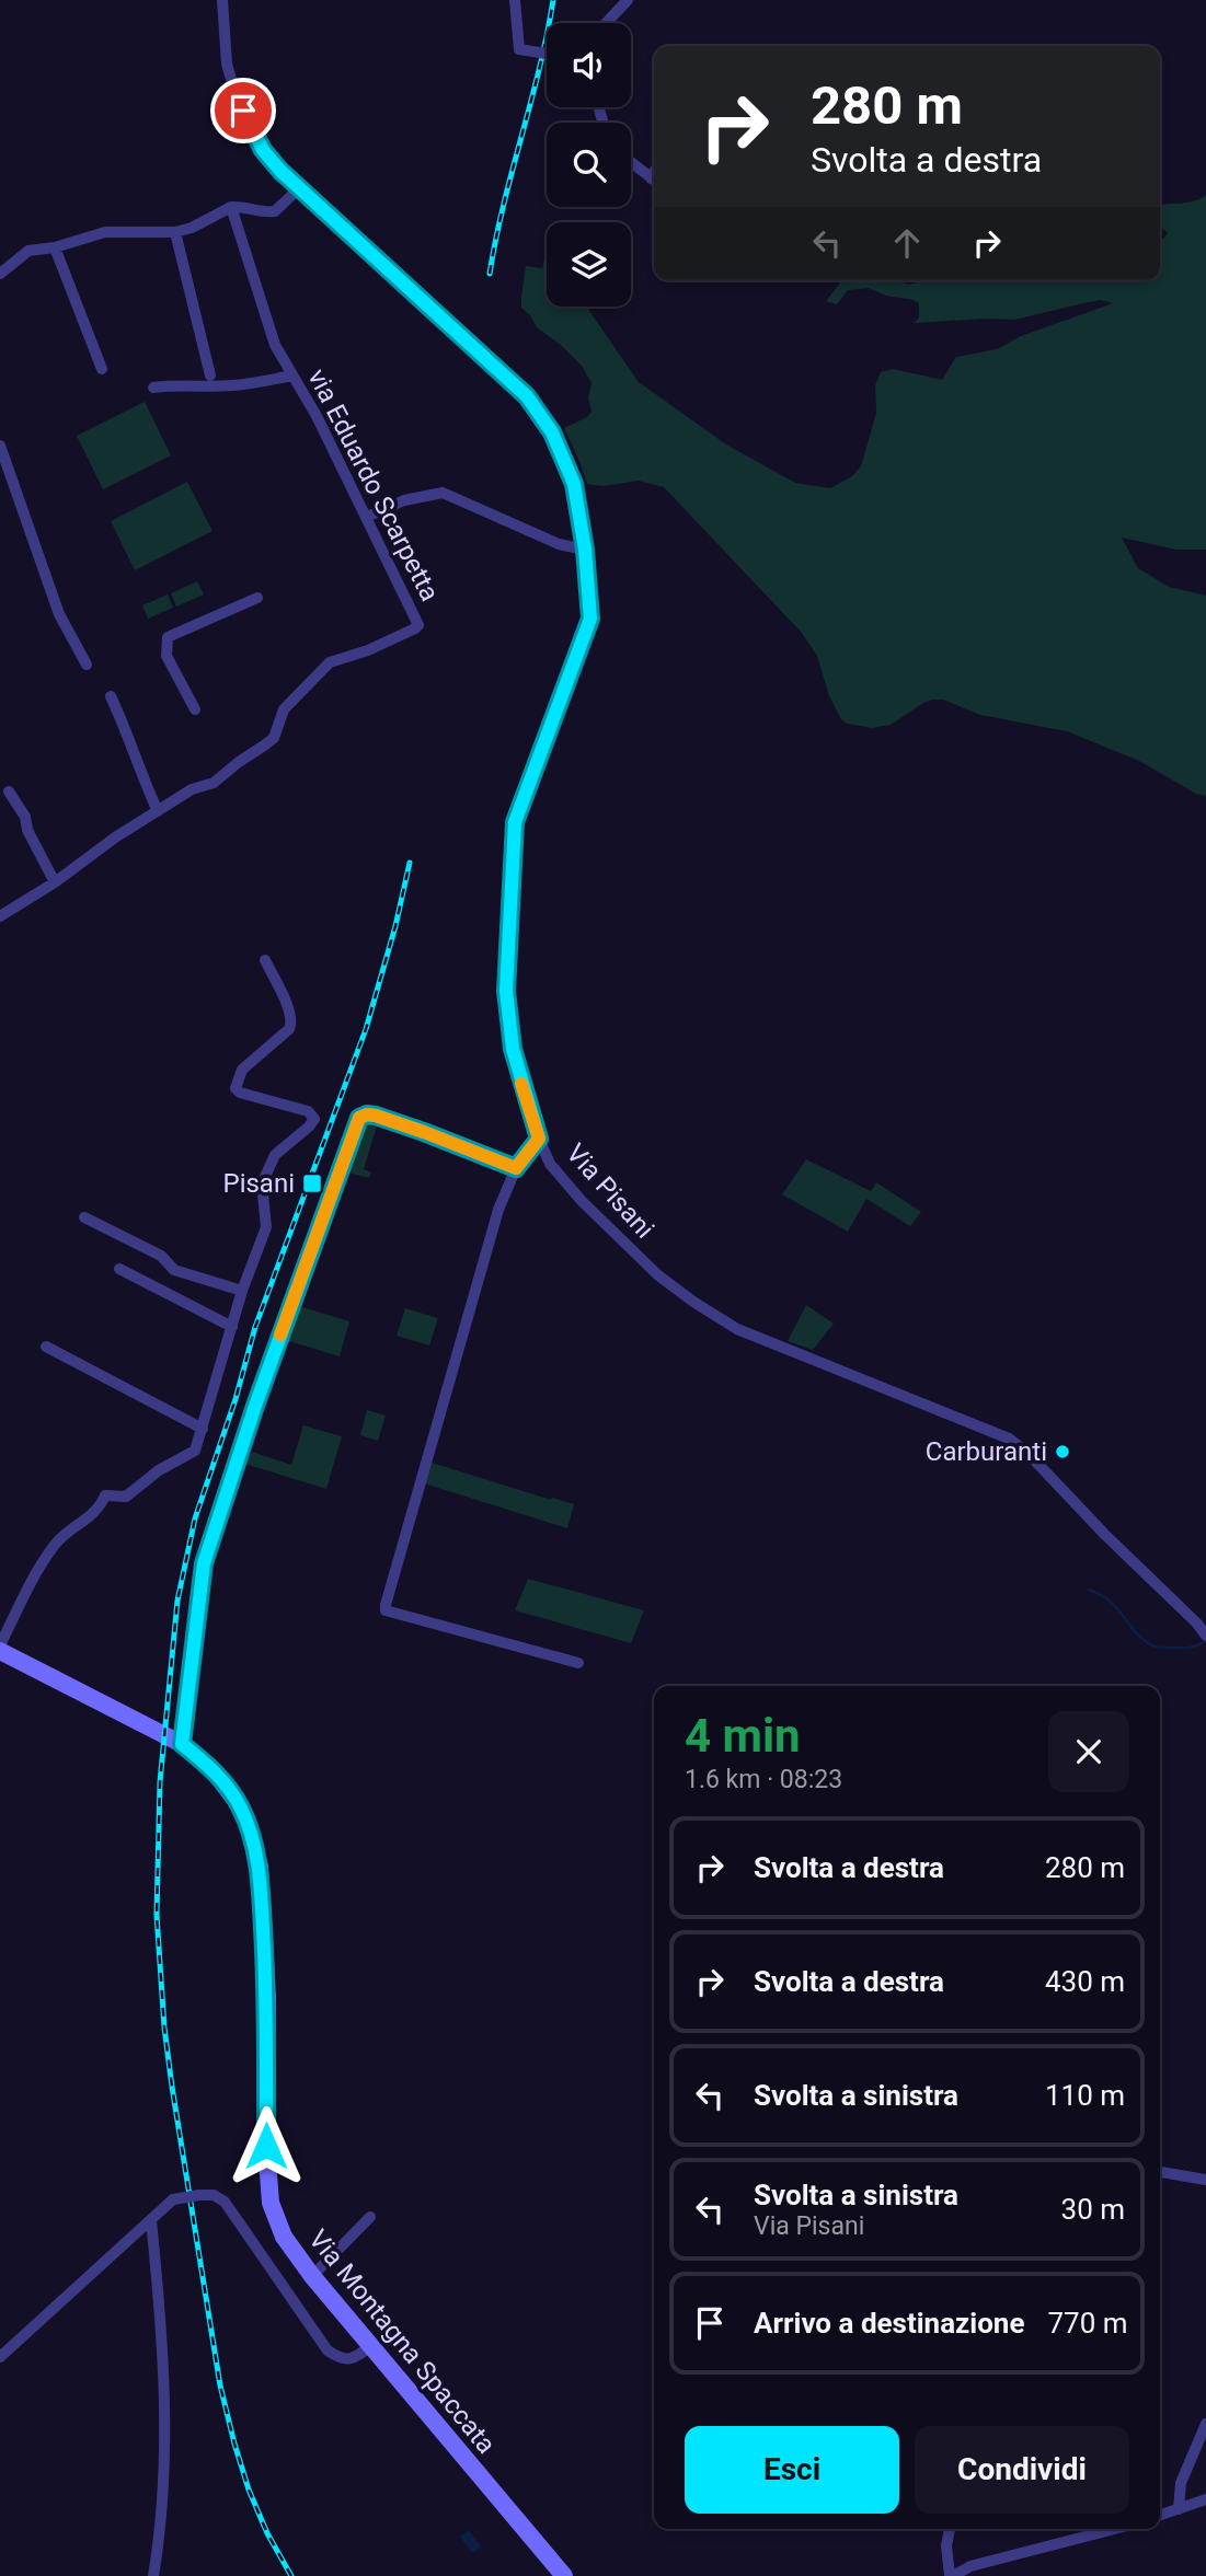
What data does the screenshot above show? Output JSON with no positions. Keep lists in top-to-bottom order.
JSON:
{
  "streets": {
    "main road": ["Via Montagna Spaccata"],
    "street": ["via Eduardo Scarpetta", "Via Pisani"]
  },
  "places": {
    "transit": ["Pisani"],
    "other": ["Carburanti"]
  },
  "page": {
    "turn": ["280 m", "Svolta a destra"],
    "heading": ["4 min", "1.6 km · 08:23"],
    "list": [
      {
        "name": "Svolta a destra",
        "value": "280 m"
      },
      {
        "name": "Svolta a destra",
        "value": "430 m"
      },
      {
        "name": "Svolta a sinistra",
        "value": "110 m"
      },
      {
        "name": "Svolta a sinistra",
        "note": "Via Pisani",
        "value": "30 m"
      },
      {
        "name": "Arrivo a destinazione",
        "value": "770 m"
      }
    ],
    "buttons": ["Esci", "Condividi"]
  }
}
